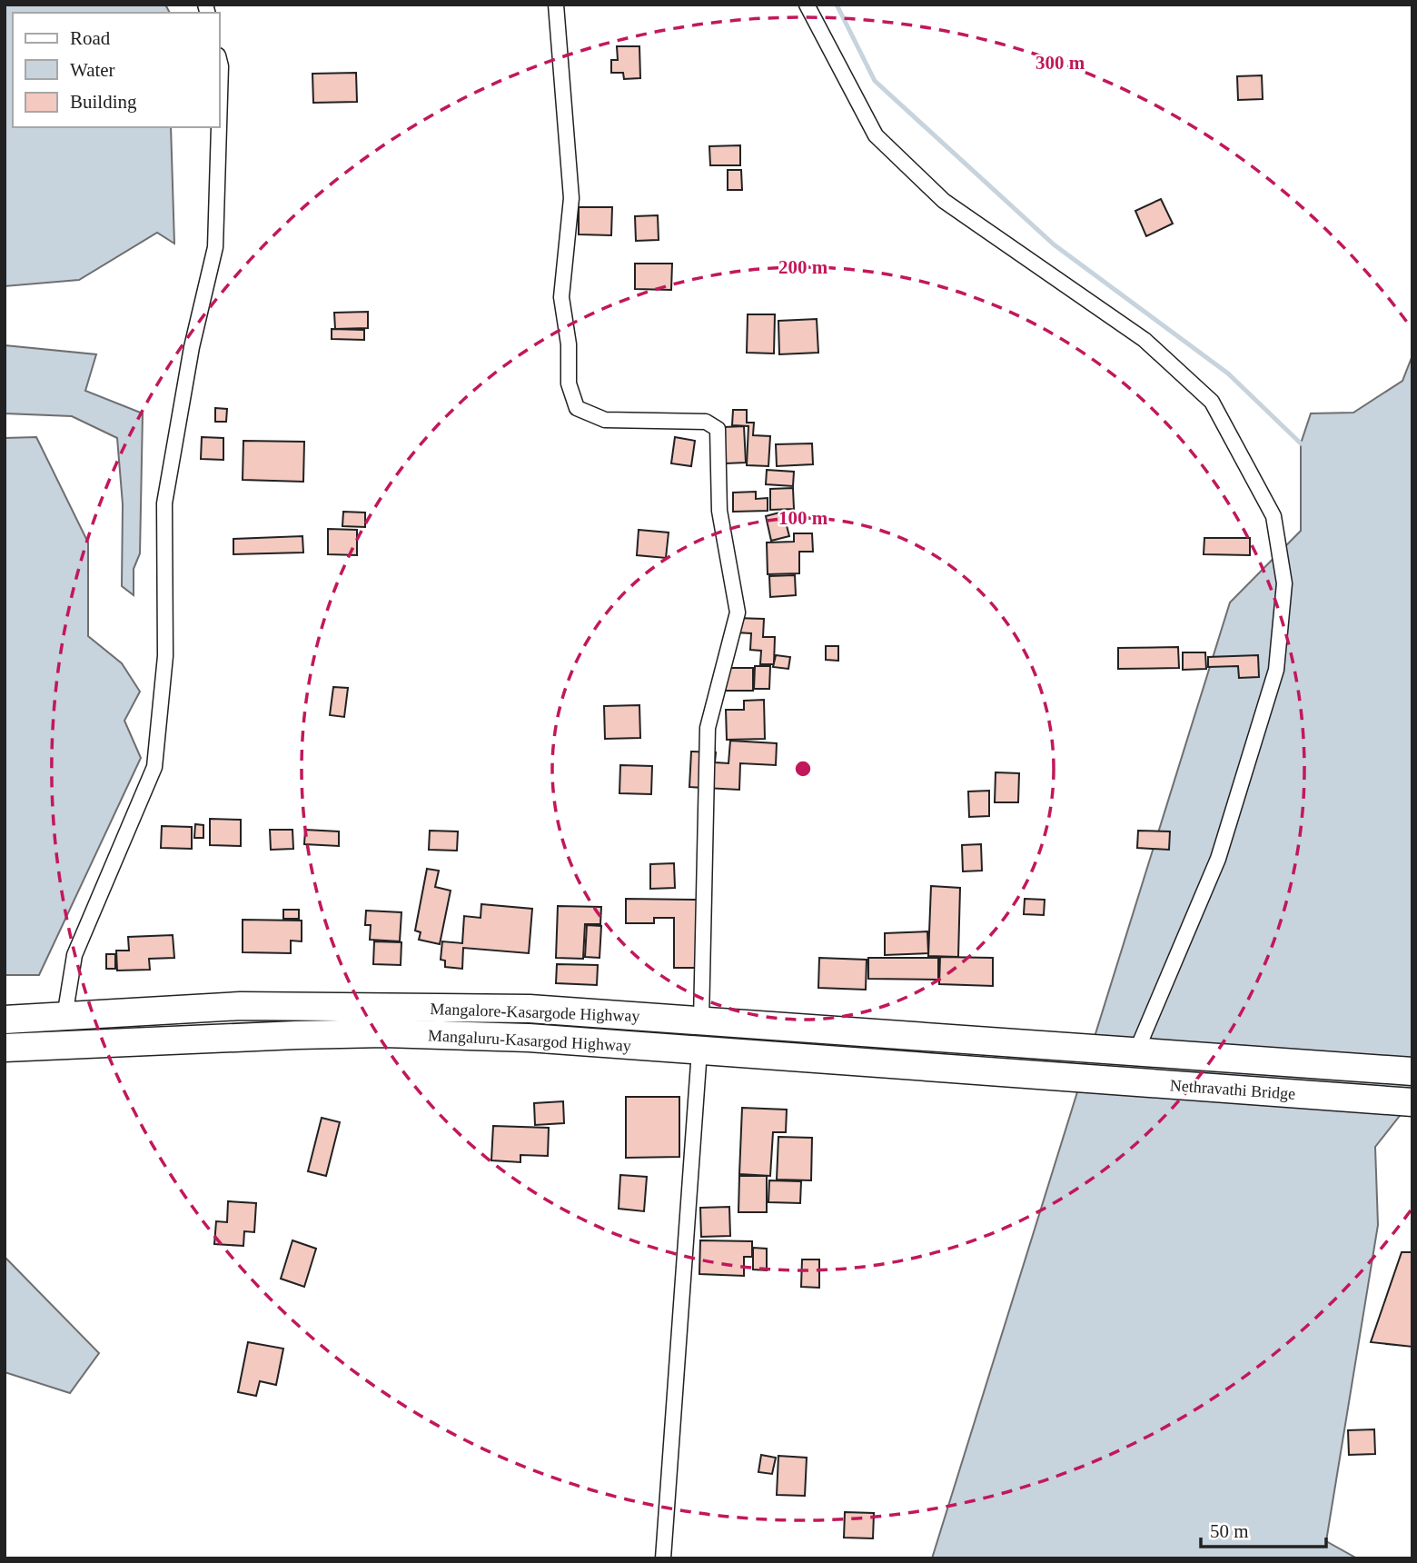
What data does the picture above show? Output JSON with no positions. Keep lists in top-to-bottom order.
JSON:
{
  "streets": {
    "highway": ["Mangalore-Kasargode Highway", "Mangaluru-Kasargod Highway", "Nethravathi Bridge"]
  },
  "crossings": [
    ["Mangalore-Kasargode Highway", "Nethravathi Bridge"],
    ["Mangaluru-Kasargod Highway", "Nethravathi Bridge"]
  ],
  "legend": ["Road", "Water", "Building"],
  "scale_bar": "50 m",
  "rings": ["300 m", "200 m", "100 m"]
}
